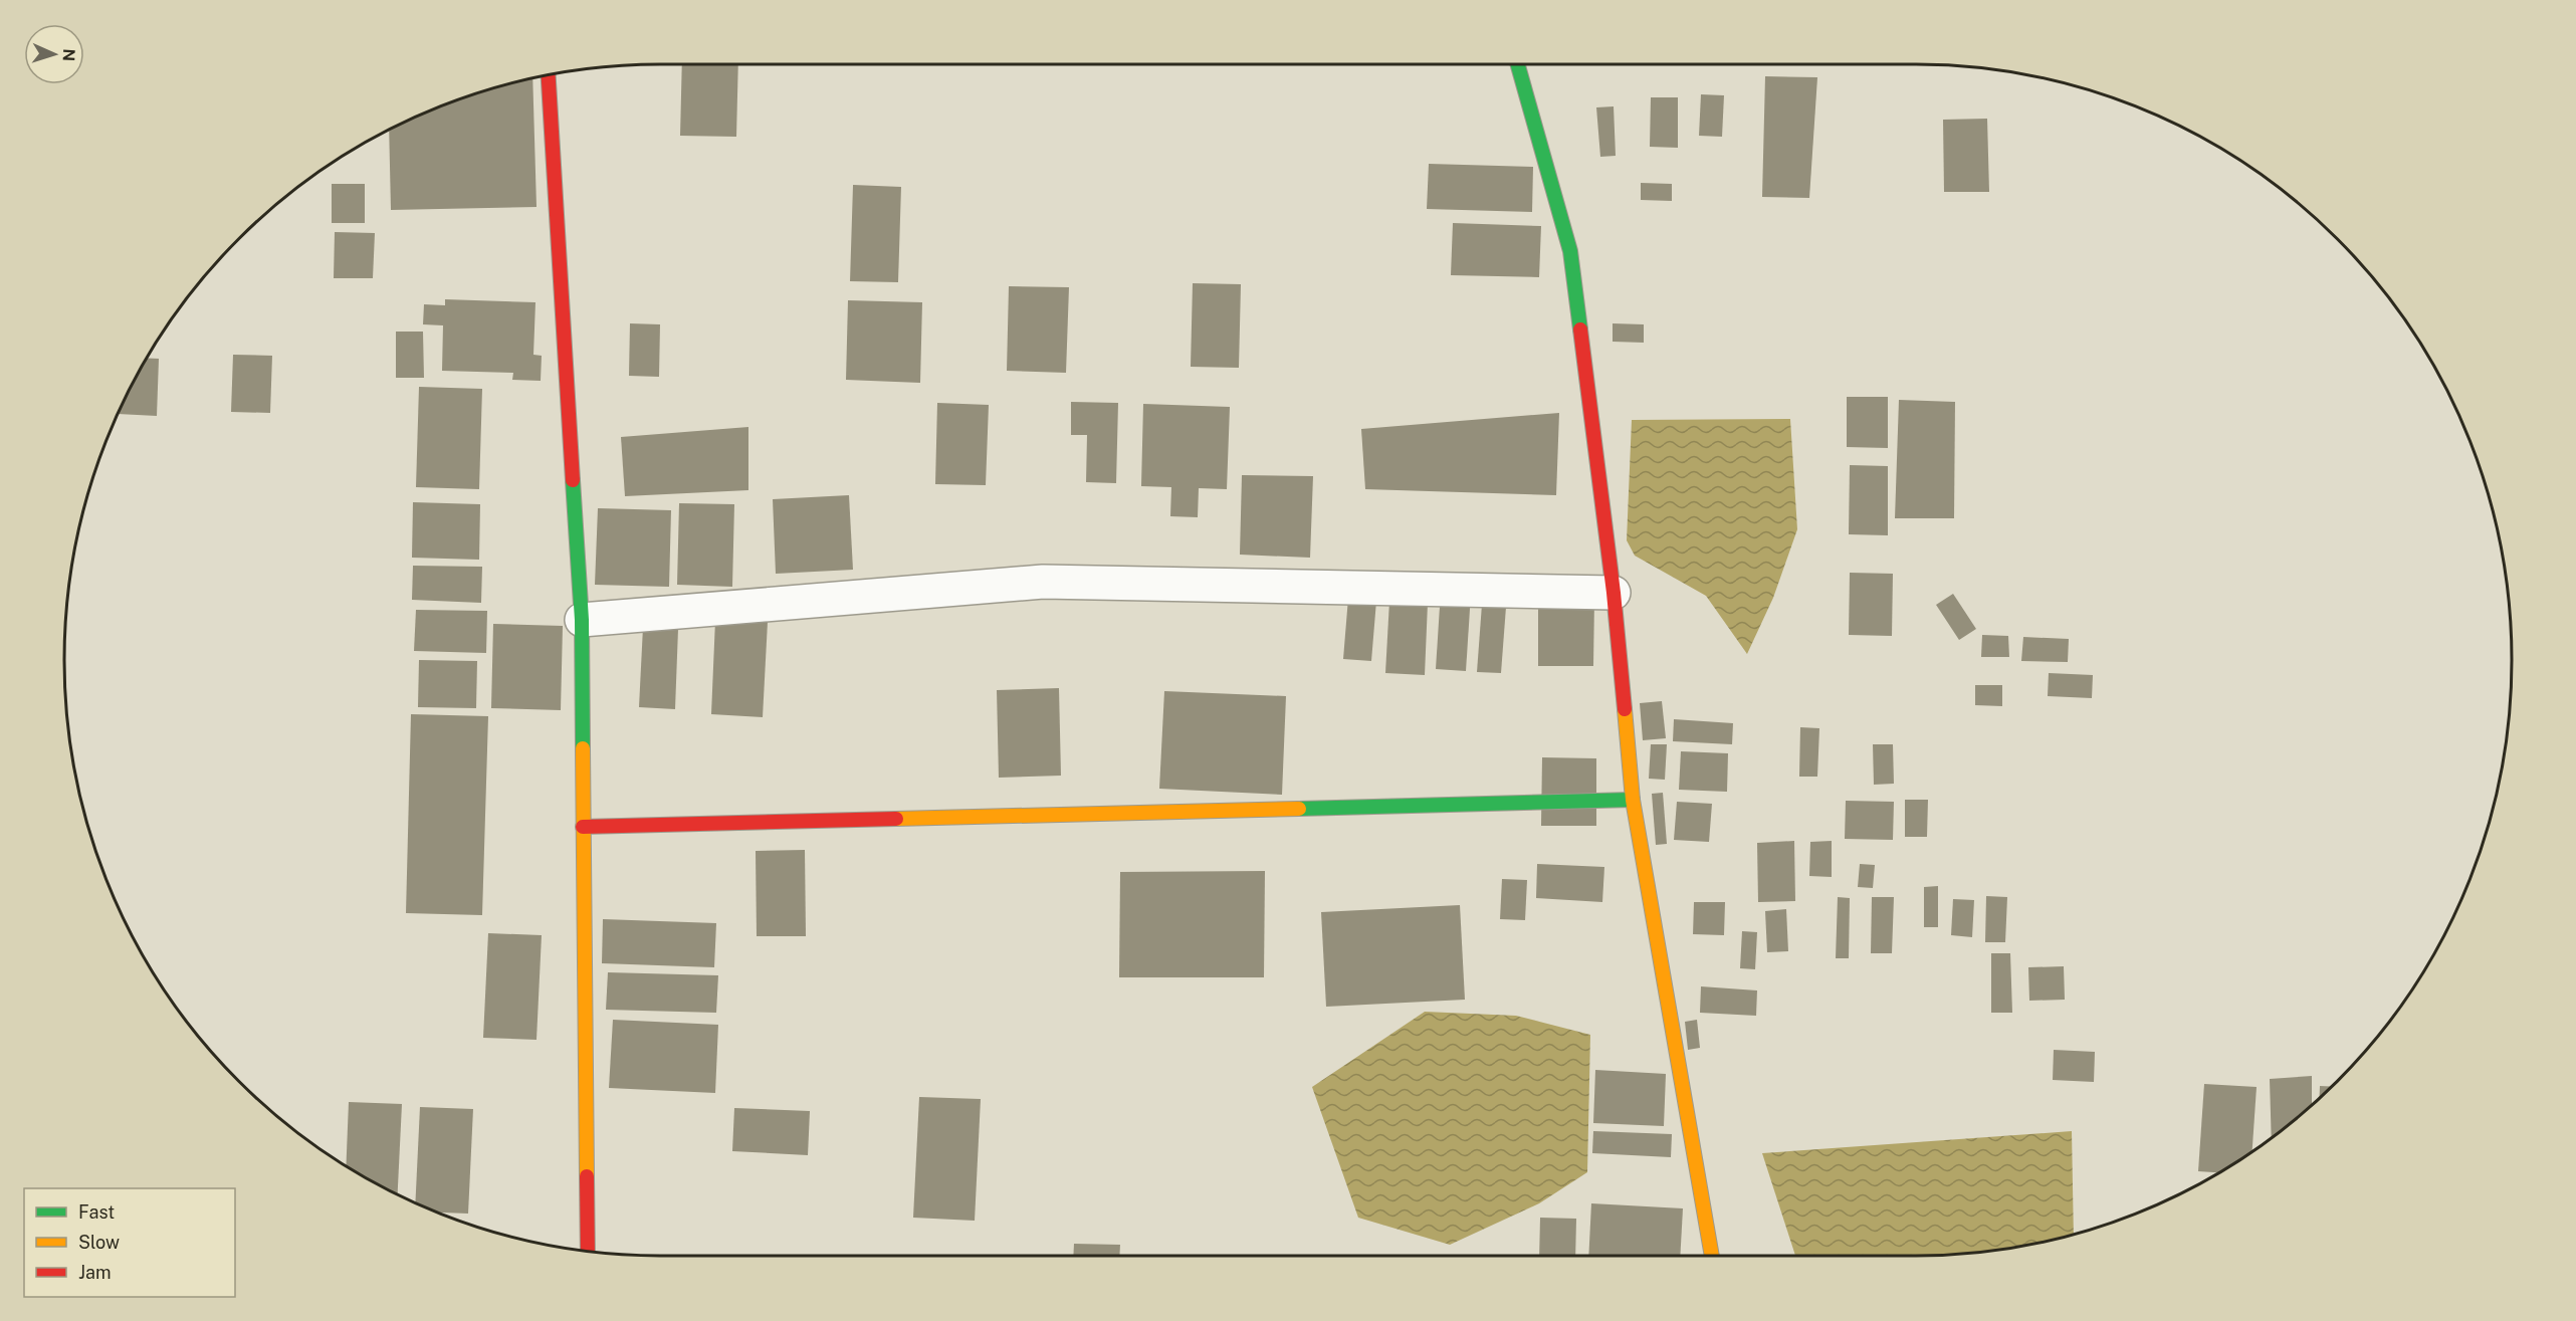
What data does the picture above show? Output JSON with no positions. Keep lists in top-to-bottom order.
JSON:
{
  "legend": ["Fast", "Slow", "Jam"],
  "north": "right"
}
